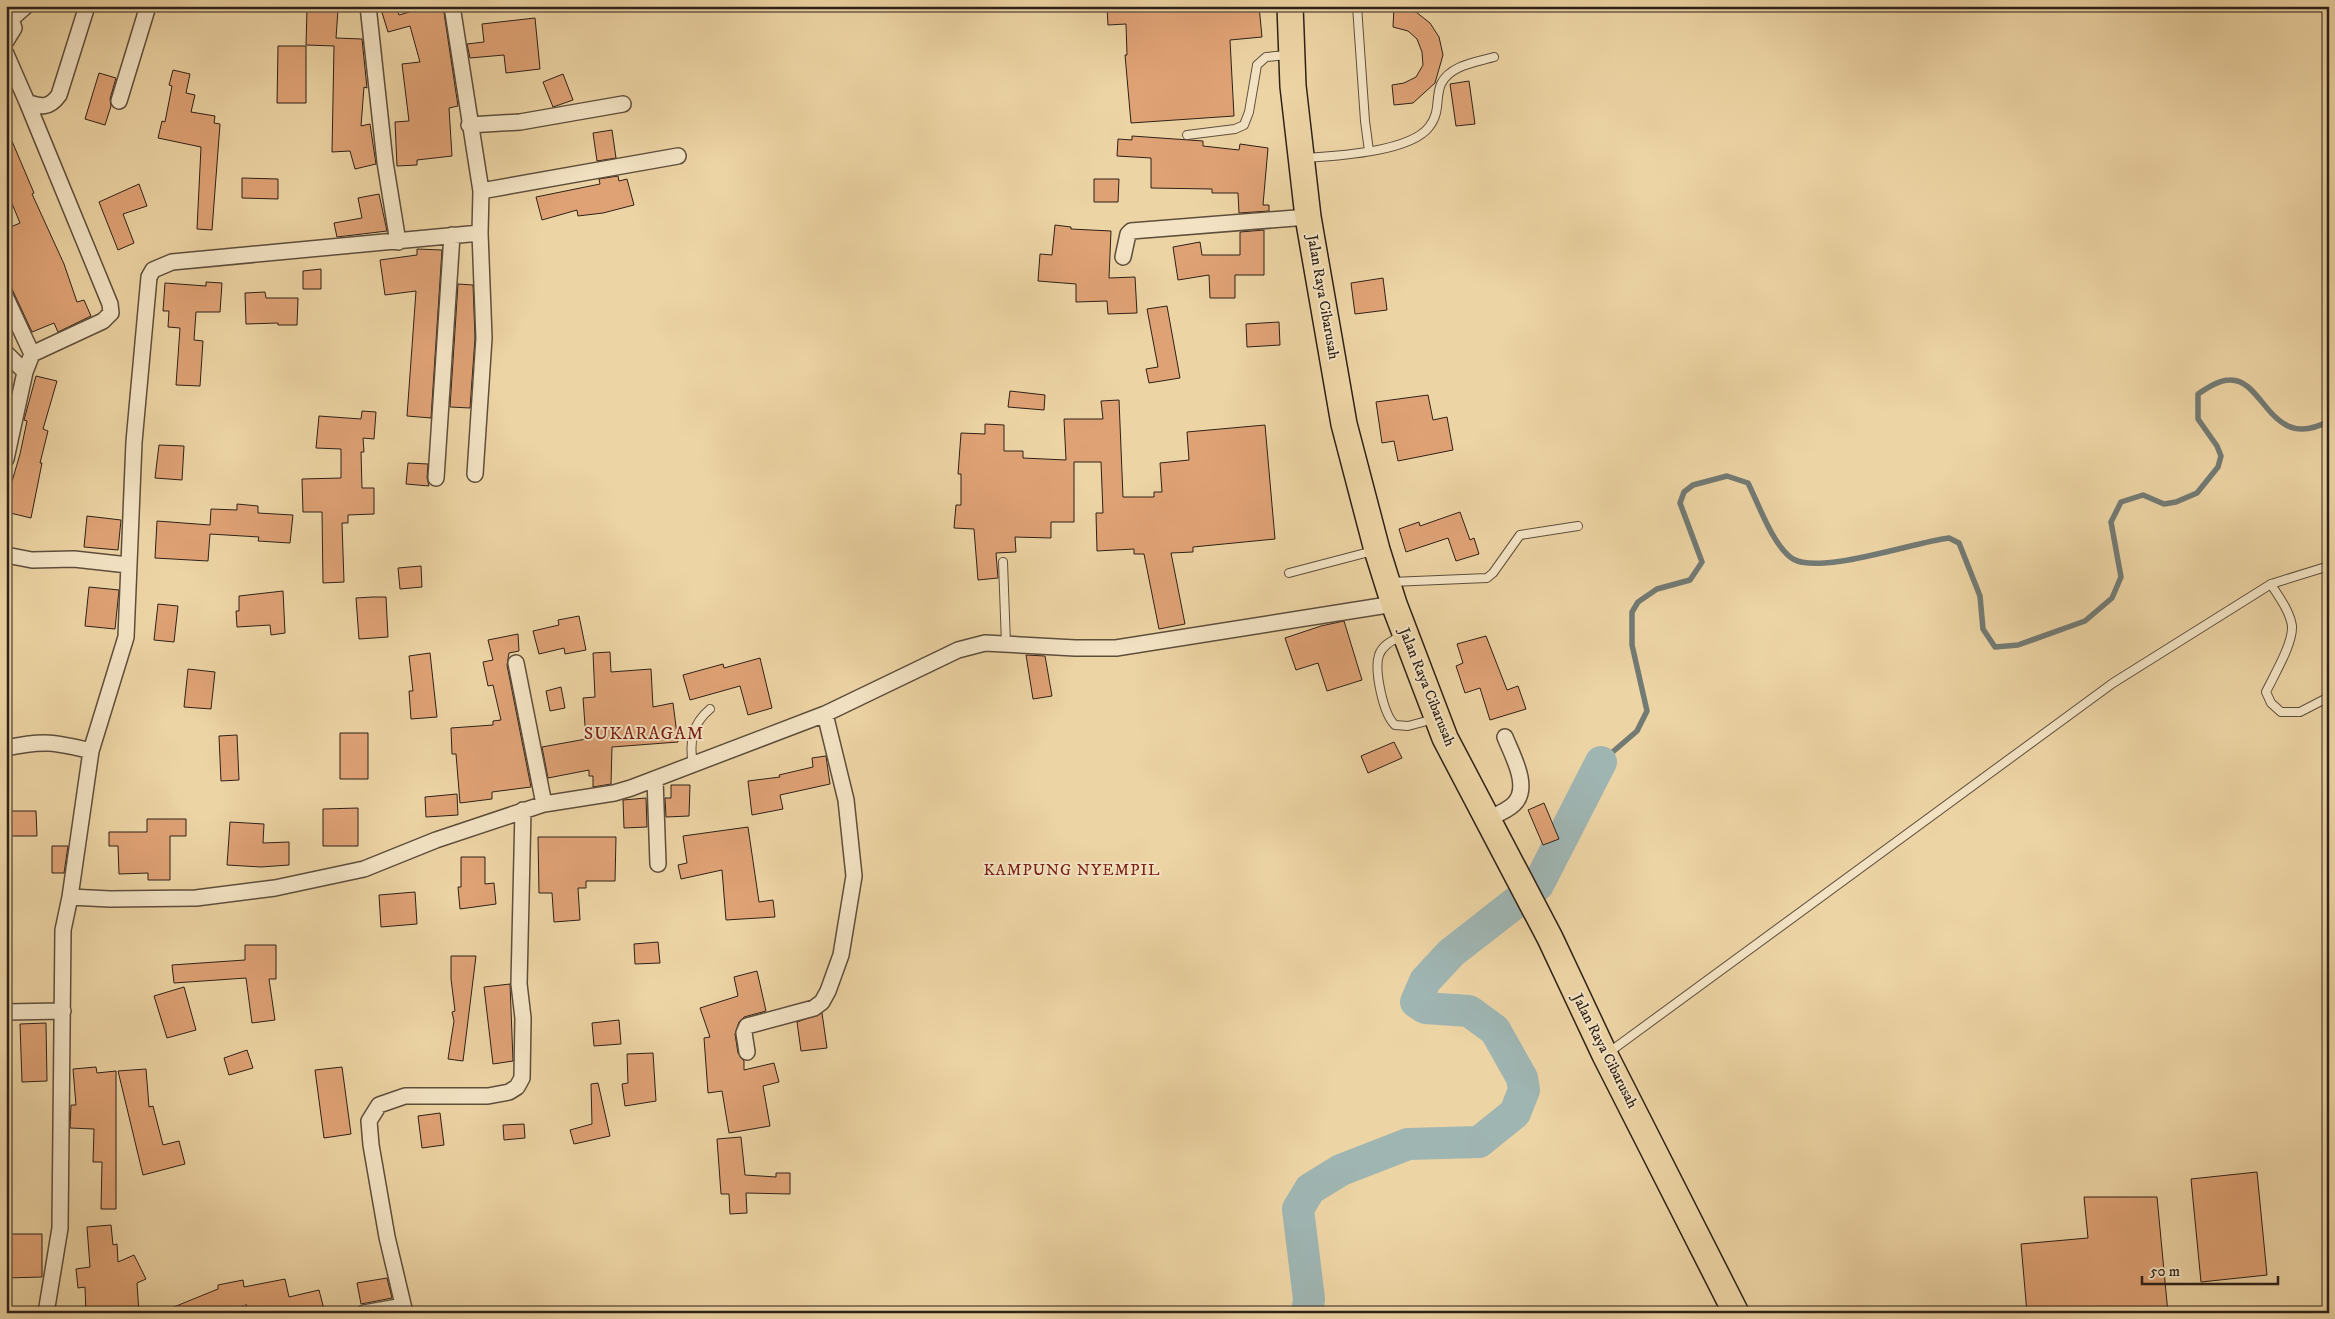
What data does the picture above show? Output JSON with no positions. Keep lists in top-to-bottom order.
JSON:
{
  "streets": {
    "main road": ["Jalan Raya Cibarusah"]
  },
  "districts": ["SUKARAGAM", "KAMPUNG NYEMPIL"],
  "scale_bar": "50 m"
}
